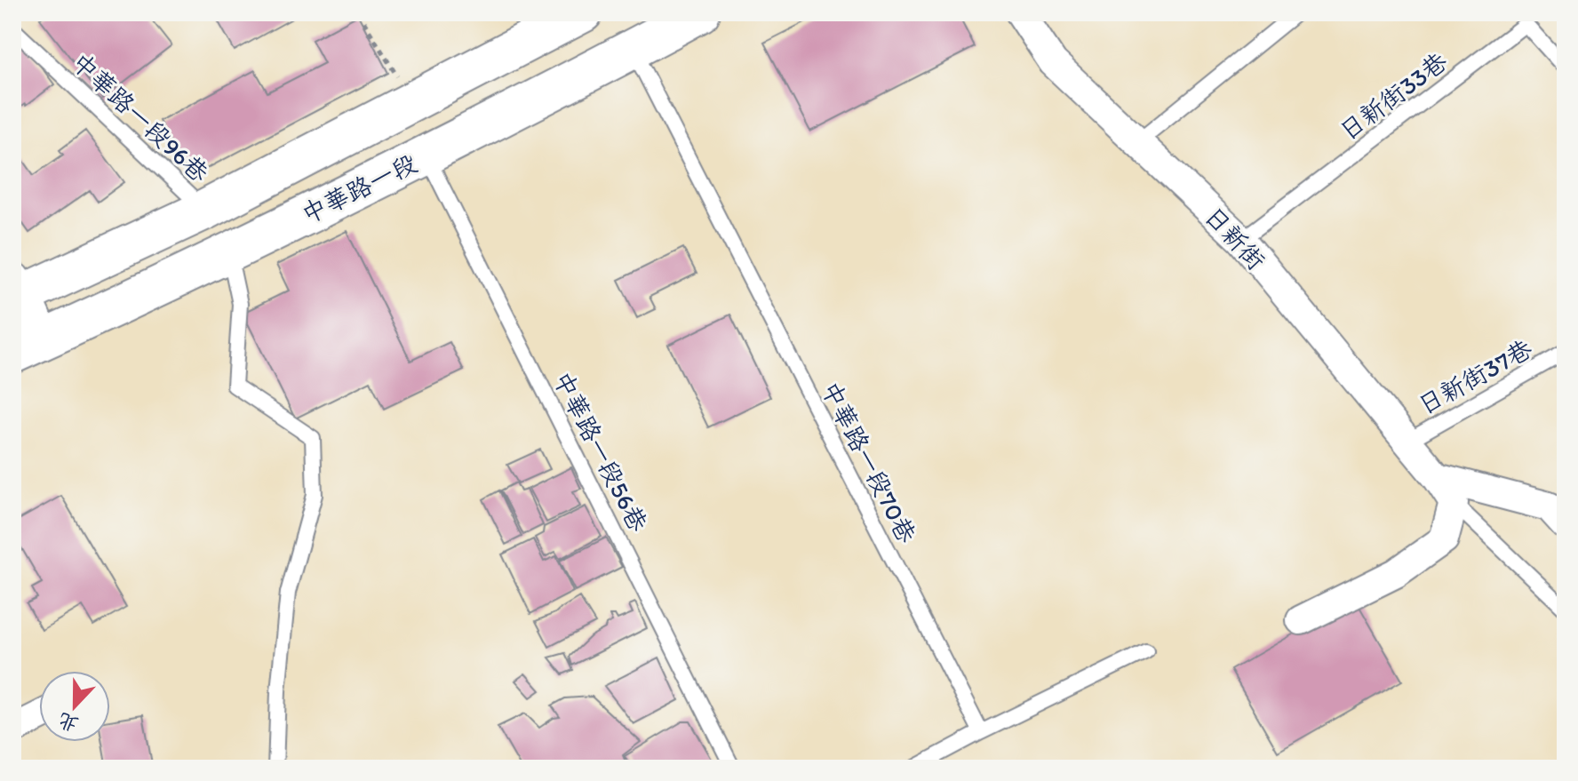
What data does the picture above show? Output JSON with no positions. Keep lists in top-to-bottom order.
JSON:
{
  "streets": {
    "main road": ["中華路一段"],
    "street": ["日新街"],
    "lane": [
      "日新街33巷",
      "中華路一段96巷",
      "日新街37巷",
      "中華路一段56巷",
      "中華路一段70巷"
    ]
  },
  "crossings": [
    ["日新街33巷", "日新街"],
    ["中華路一段96巷", "中華路一段"],
    ["中華路一段", "中華路一段56巷"],
    ["中華路一段", "中華路一段70巷"],
    ["日新街", "日新街37巷"]
  ],
  "north": "bottom"
}
